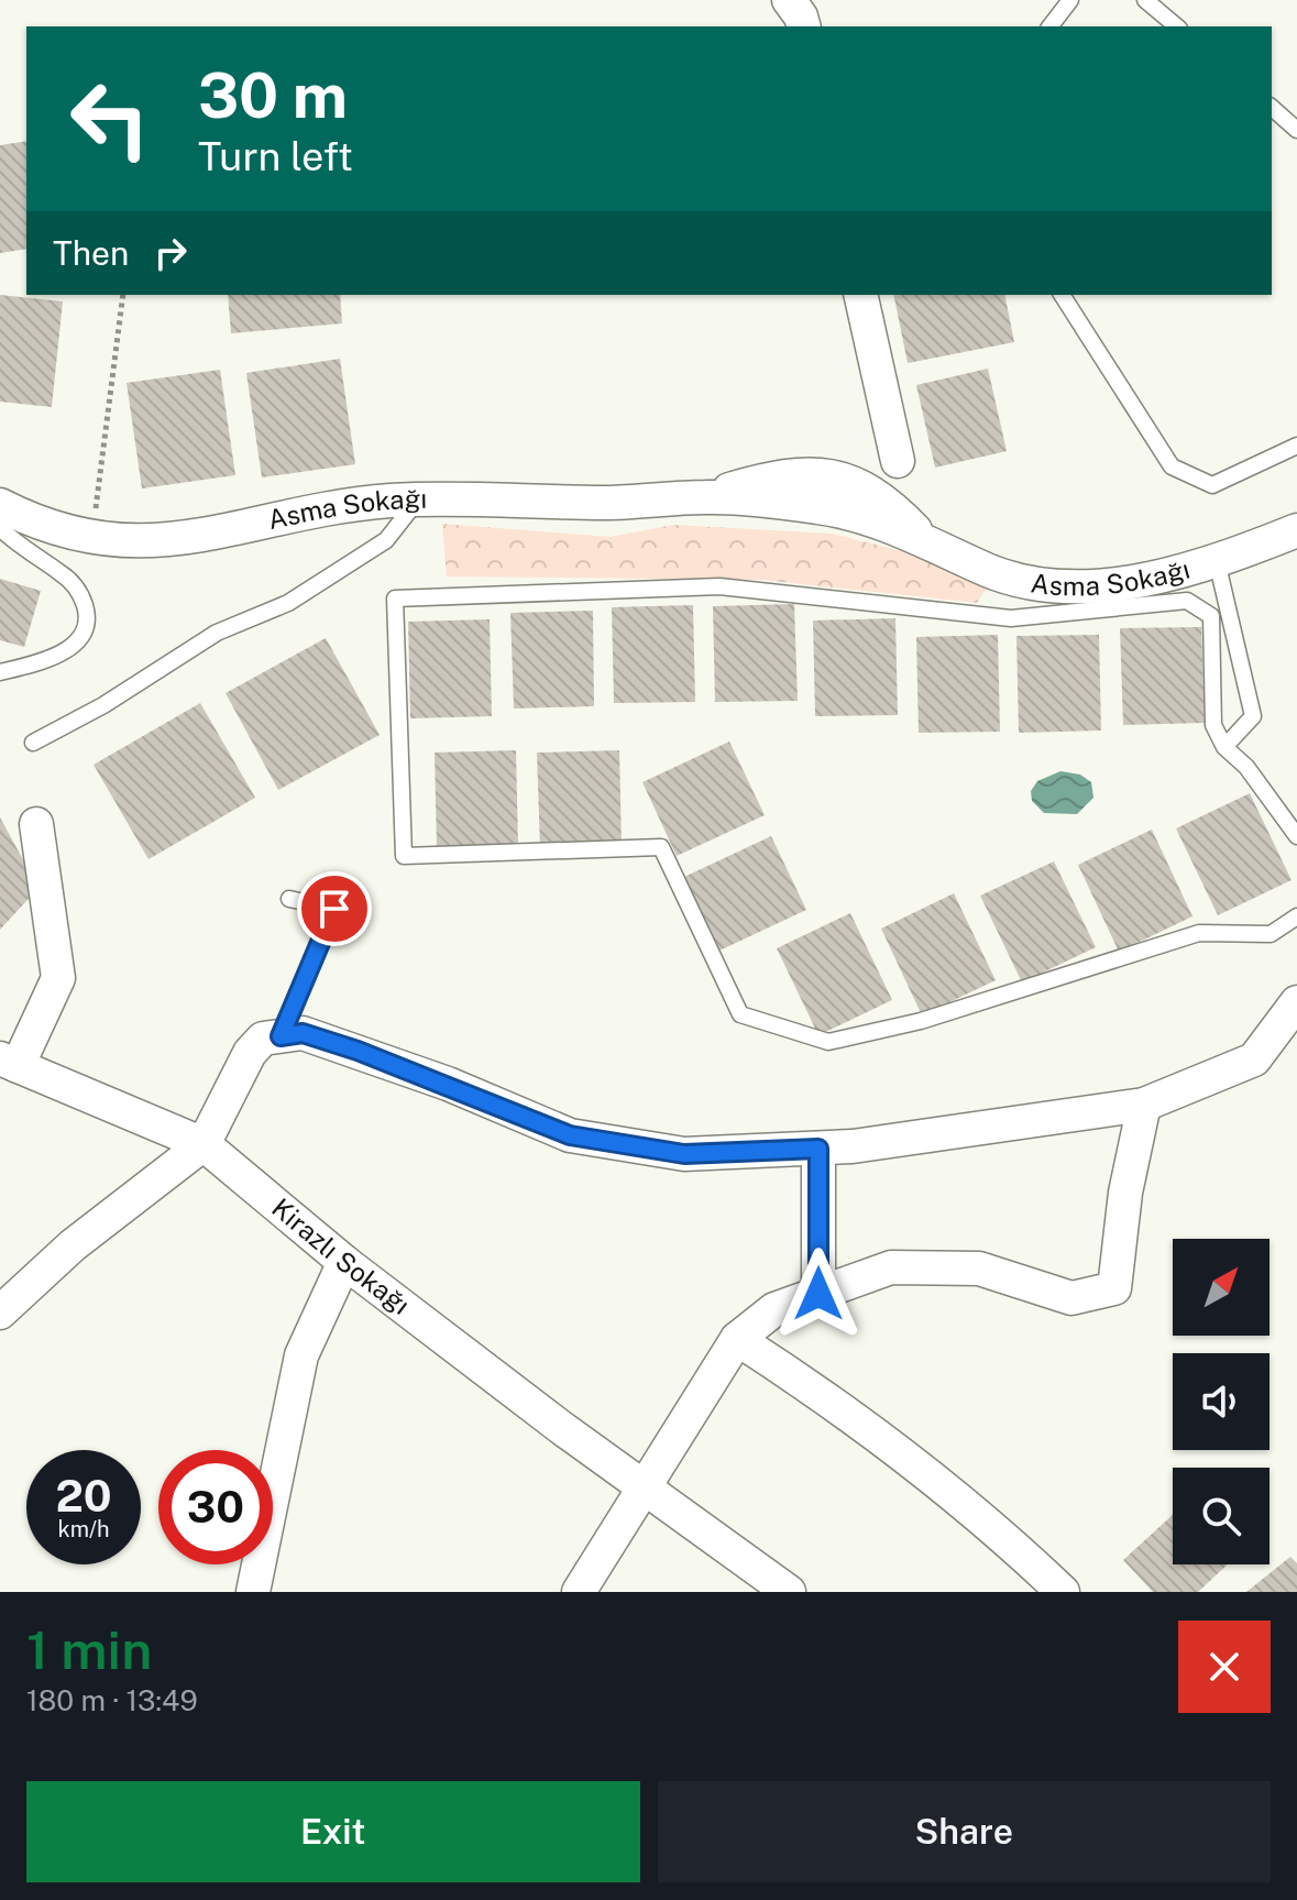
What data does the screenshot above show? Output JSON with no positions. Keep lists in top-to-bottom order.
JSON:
{
  "streets": {
    "street": ["Asma Sokağı", "Kirazlı Sokağı"]
  },
  "north": "top right",
  "page": {
    "turn": ["30 m", "Turn left"],
    "then": "Then",
    "speed": "20 km/h",
    "limit": "30",
    "heading": ["1 min", "180 m · 13:49"],
    "buttons": ["Exit", "Share"]
  }
}
